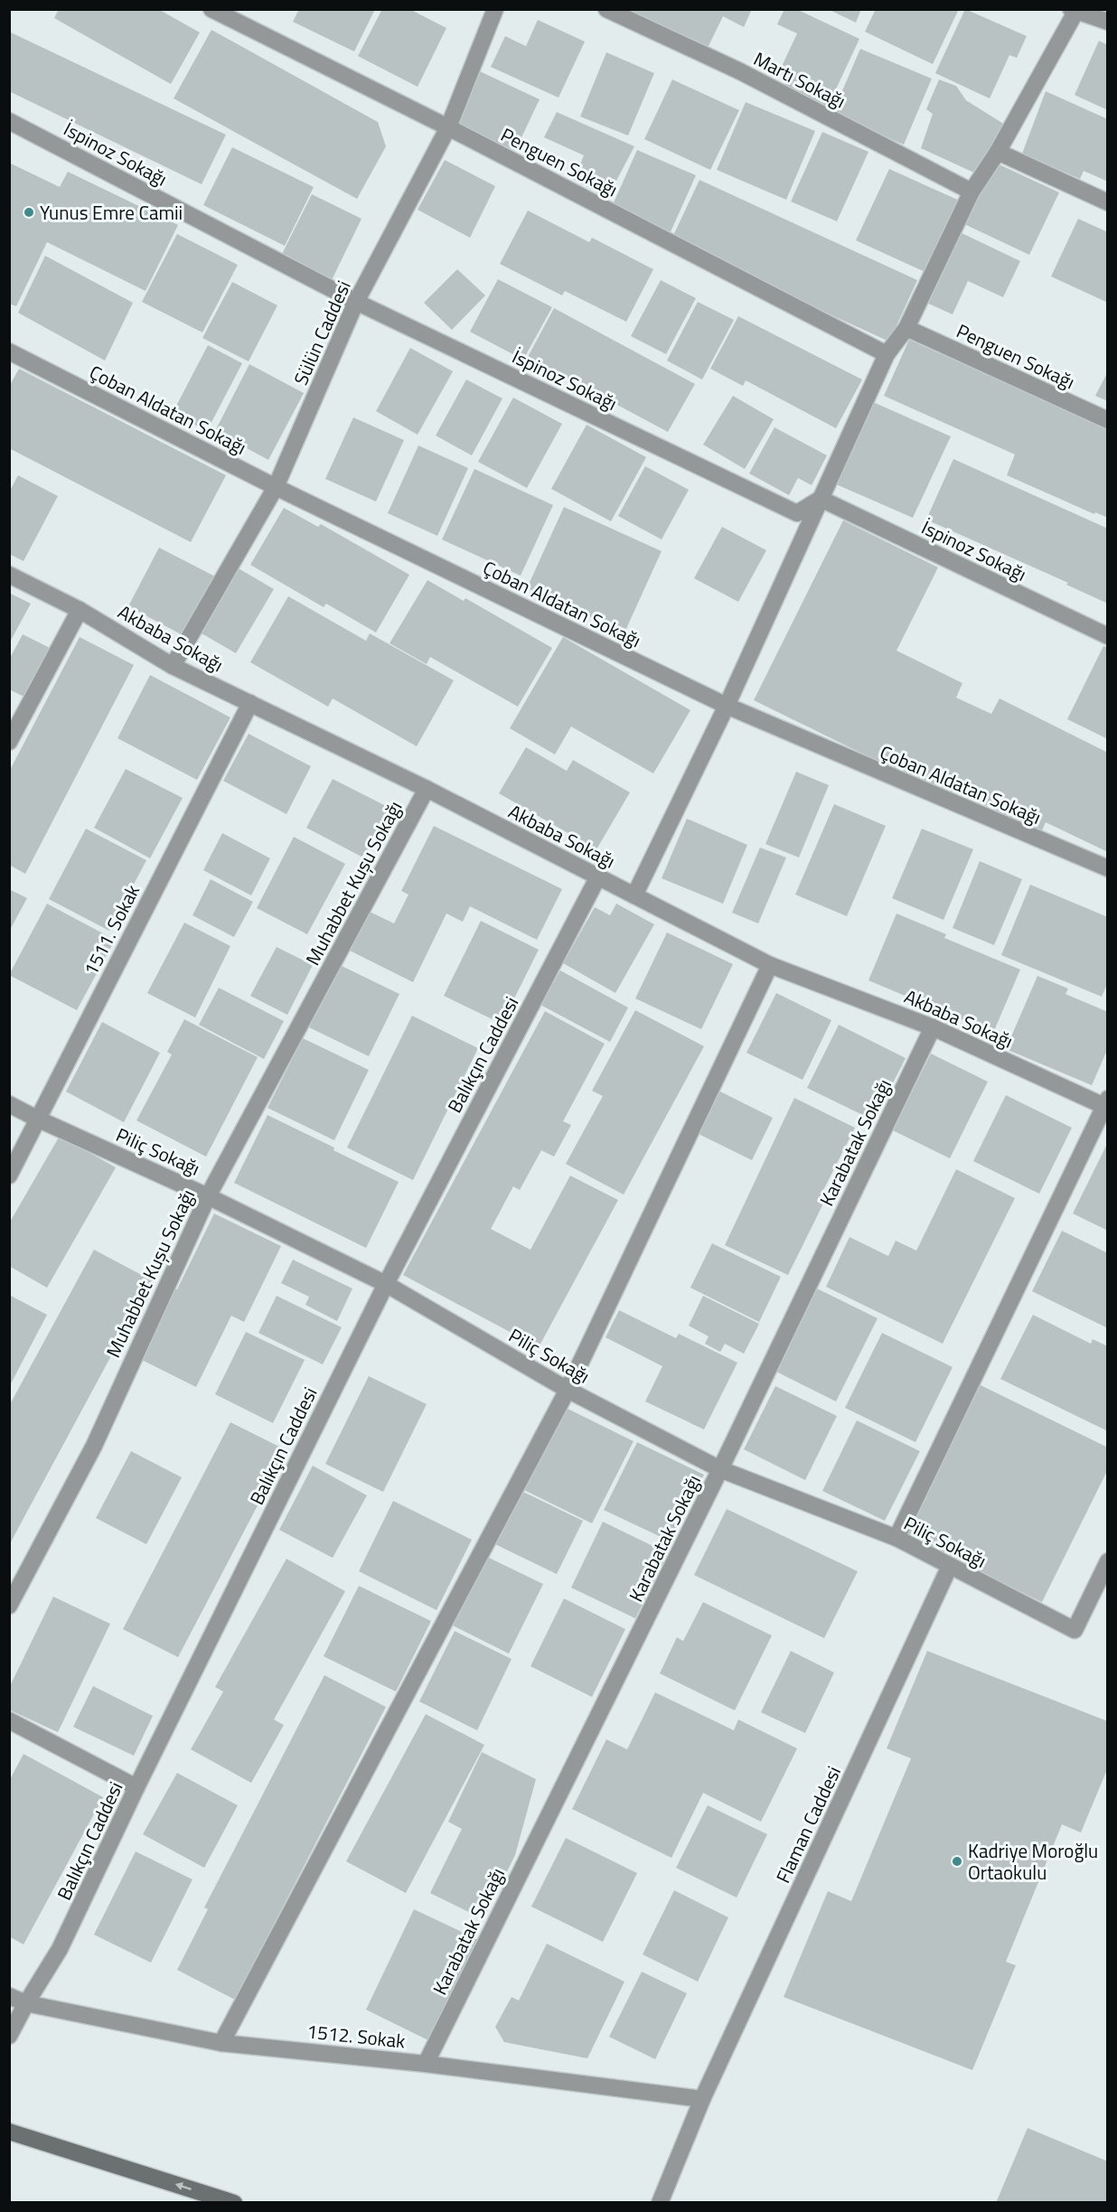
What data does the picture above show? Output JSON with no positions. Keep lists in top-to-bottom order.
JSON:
{
  "streets": {
    "street": [
      "Martı Sokağı",
      "İspinoz Sokağı",
      "Penguen Sokağı",
      "Sülün Caddesi",
      "Çoban Aldatan Sokağı",
      "Akbaba Sokağı",
      "Muhabbet Kuşu Sokağı",
      "1511. Sokak",
      "Balıkçın Caddesi",
      "Karabatak Sokağı",
      "Piliç Sokağı",
      "Flaman Caddesi",
      "1512. Sokak"
    ]
  },
  "crossings": [
    ["İspinoz Sokağı", "Sülün Caddesi"],
    ["Penguen Sokağı", "Sülün Caddesi"],
    ["Sülün Caddesi", "Çoban Aldatan Sokağı"],
    ["Sülün Caddesi", "Akbaba Sokağı"],
    ["Akbaba Sokağı", "Muhabbet Kuşu Sokağı"],
    ["Akbaba Sokağı", "1511. Sokak"],
    ["Akbaba Sokağı", "Balıkçın Caddesi"],
    ["Akbaba Sokağı", "Karabatak Sokağı"],
    ["Muhabbet Kuşu Sokağı", "Piliç Sokağı"],
    ["1511. Sokak", "Piliç Sokağı"],
    ["Balıkçın Caddesi", "Piliç Sokağı"],
    ["Balıkçın Caddesi", "1512. Sokak"],
    ["Karabatak Sokağı", "Piliç Sokağı"],
    ["Karabatak Sokağı", "1512. Sokak"],
    ["Piliç Sokağı", "Flaman Caddesi"],
    ["Flaman Caddesi", "1512. Sokak"]
  ],
  "places": ["Yunus Emre Camii", "Kadriye Moroğlu Ortaokulu"]
}
